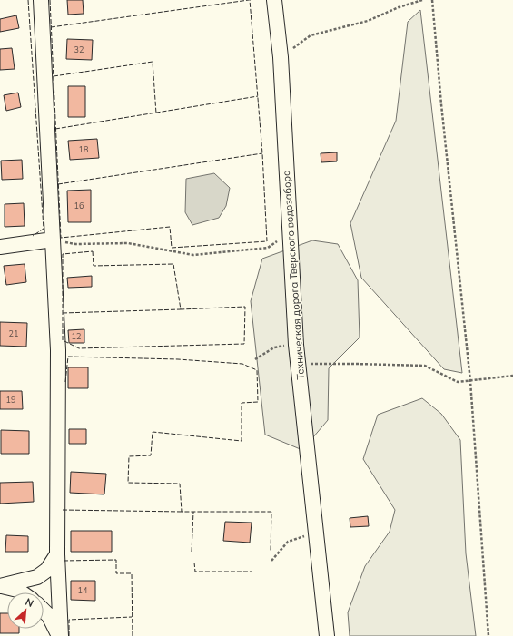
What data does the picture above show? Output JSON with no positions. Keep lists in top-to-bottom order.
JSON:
{
  "streets": {
    "street": ["Техническая дорога Тверского водозабора"]
  },
  "house_numbers": [
    "32",
    "18",
    "16",
    "21",
    "12",
    "19",
    "14"
  ],
  "north": "top right"
}
